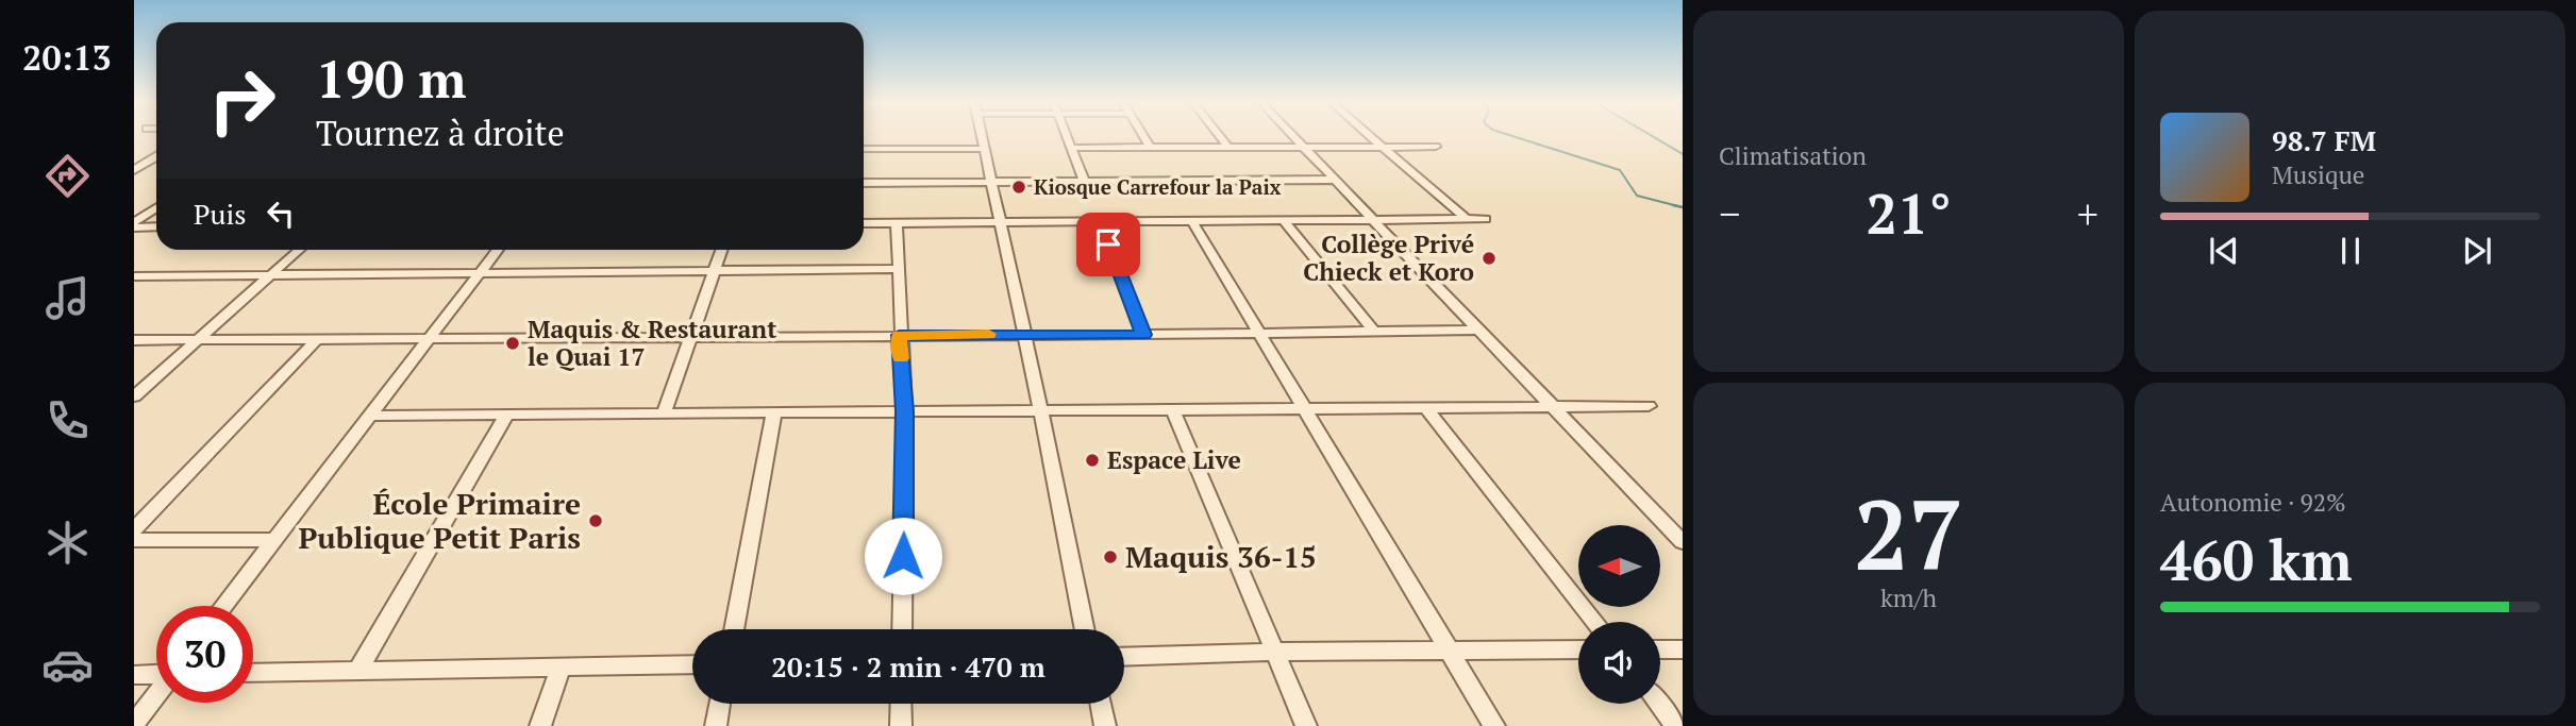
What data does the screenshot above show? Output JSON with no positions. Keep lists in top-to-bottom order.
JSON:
{
  "places": [
    "Kiosque Carrefour la Paix",
    "Collège Privé Chieck et Koro",
    "Maquis & Restaurant le Quai 17",
    "Espace Live",
    "École Primaire Publique Petit Paris",
    "Maquis 36-15"
  ],
  "north": "left",
  "page": {
    "tabs": "20:13",
    "tile": [
      "Climatisation",
      ["27", "km/h"],
      ["Autonomie · 92%", "460 km"]
    ],
    "turn": ["190 m", "Tournez à droite"],
    "song": ["98.7 FM", "Musique"],
    "then": "Puis",
    "heat": ["−", "21°", "+"],
    "limit": "30",
    "trip": "20:15 · 2 min · 470 m"
  }
}
